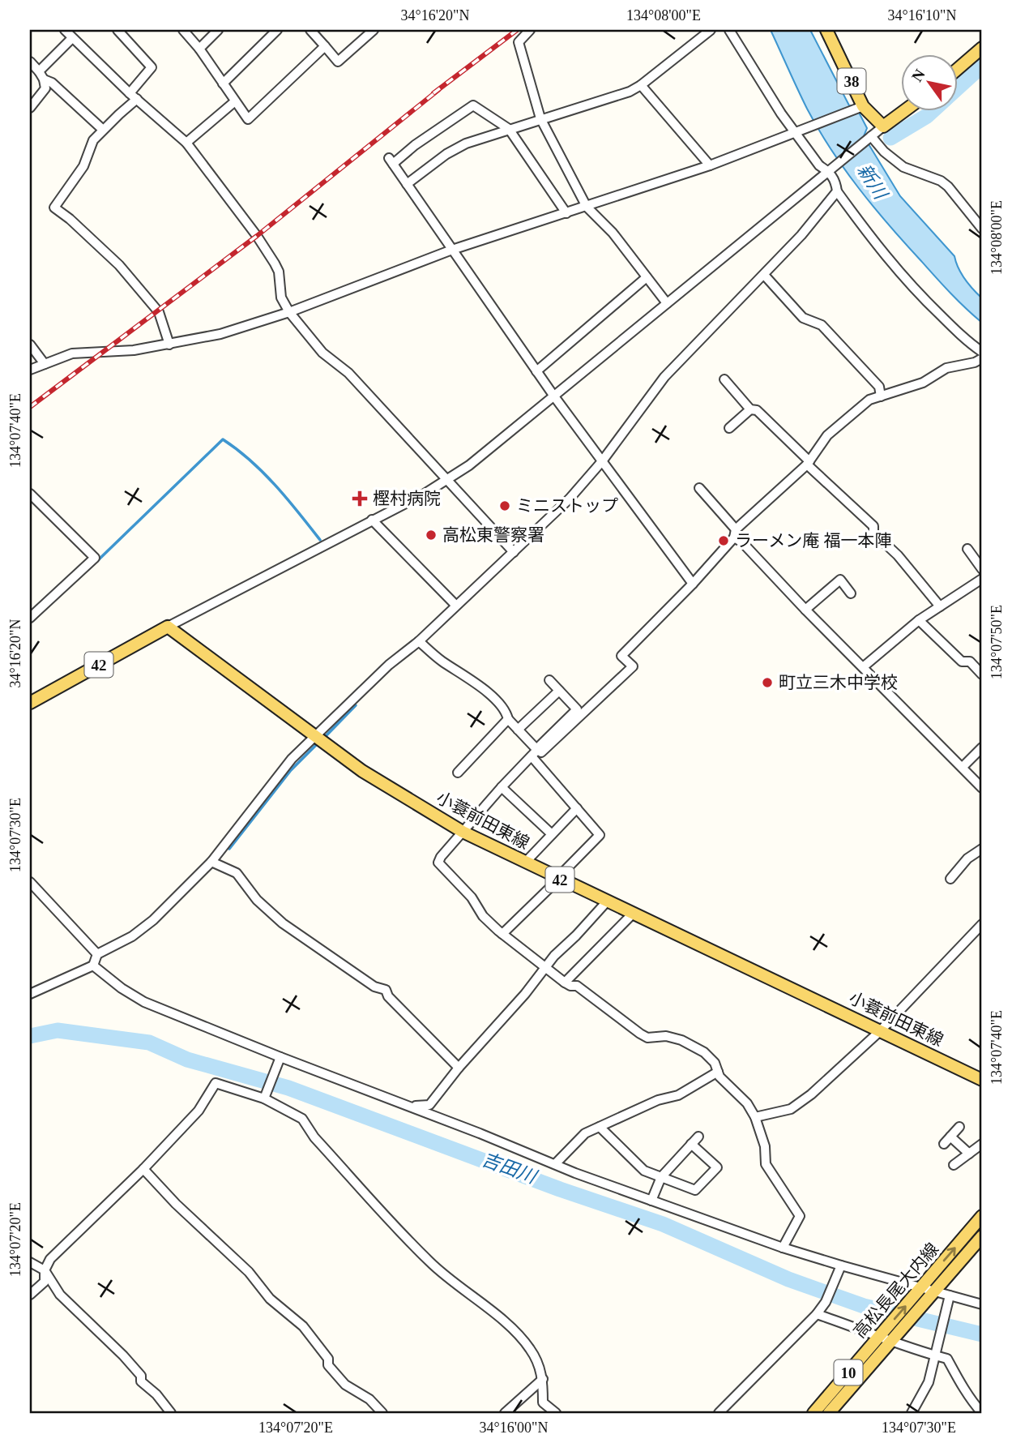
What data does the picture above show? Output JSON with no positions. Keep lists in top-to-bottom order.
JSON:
{
  "streets": {
    "main road": [
      "38",
      "42",
      "小蓑前田東線",
      "高松長尾大内線",
      "10"
    ]
  },
  "crossings": [
    ["42", "小蓑前田東線"]
  ],
  "water": ["新川", "吉田川"],
  "places": {
    "health": ["樫村病院"],
    "other": [
      "ミニストップ",
      "高松東警察署",
      "ラーメン庵 福一本陣",
      "町立三木中学校"
    ]
  },
  "north": "top left",
  "coordinates": [
    "34°16'20\"N",
    "134°08'00\"E",
    "34°16'10\"N",
    "134°07'40\"E",
    "134°07'50\"E",
    "134°07'30\"E",
    "134°07'20\"E",
    "34°16'00\"N"
  ]
}
